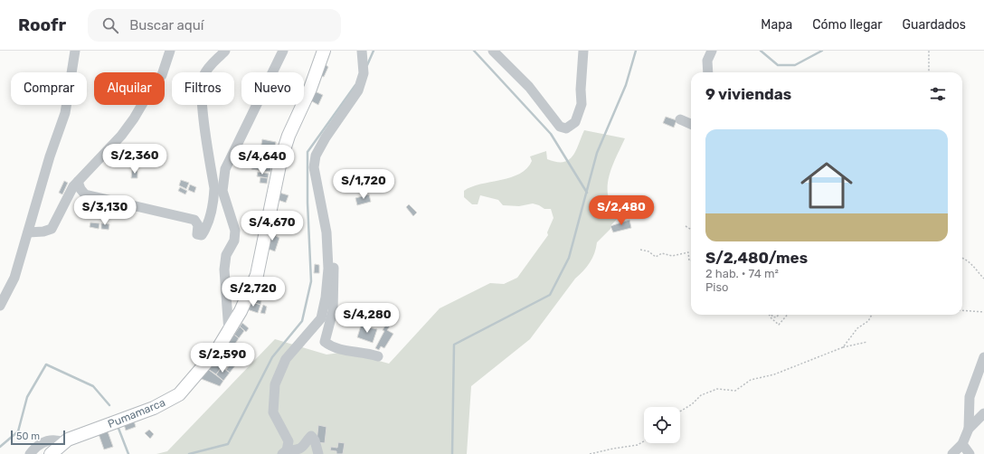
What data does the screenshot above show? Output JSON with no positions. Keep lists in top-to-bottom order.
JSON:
{
  "streets": {
    "main road": ["Pumamarca"]
  },
  "scale_bar": "50 m",
  "page": {
    "header": "Roofr",
    "search": "Buscar aquí",
    "nav": ["Mapa", "Cómo llegar", "Guardados"],
    "chip": [
      "Comprar",
      "Alquilar",
      "Filtros",
      "Nuevo"
    ],
    "heading": "9 viviendas",
    "list": [
      {
        "name": "S/2,480/mes",
        "note": "2 hab. · 74 m² · Piso"
      }
    ],
    "price": [
      "S/2,360",
      "S/4,640",
      "S/1,720",
      "S/3,130",
      "S/2,480",
      "S/4,670",
      "S/2,720",
      "S/4,280",
      "S/2,590"
    ],
    "scale": "50 m"
  }
}
